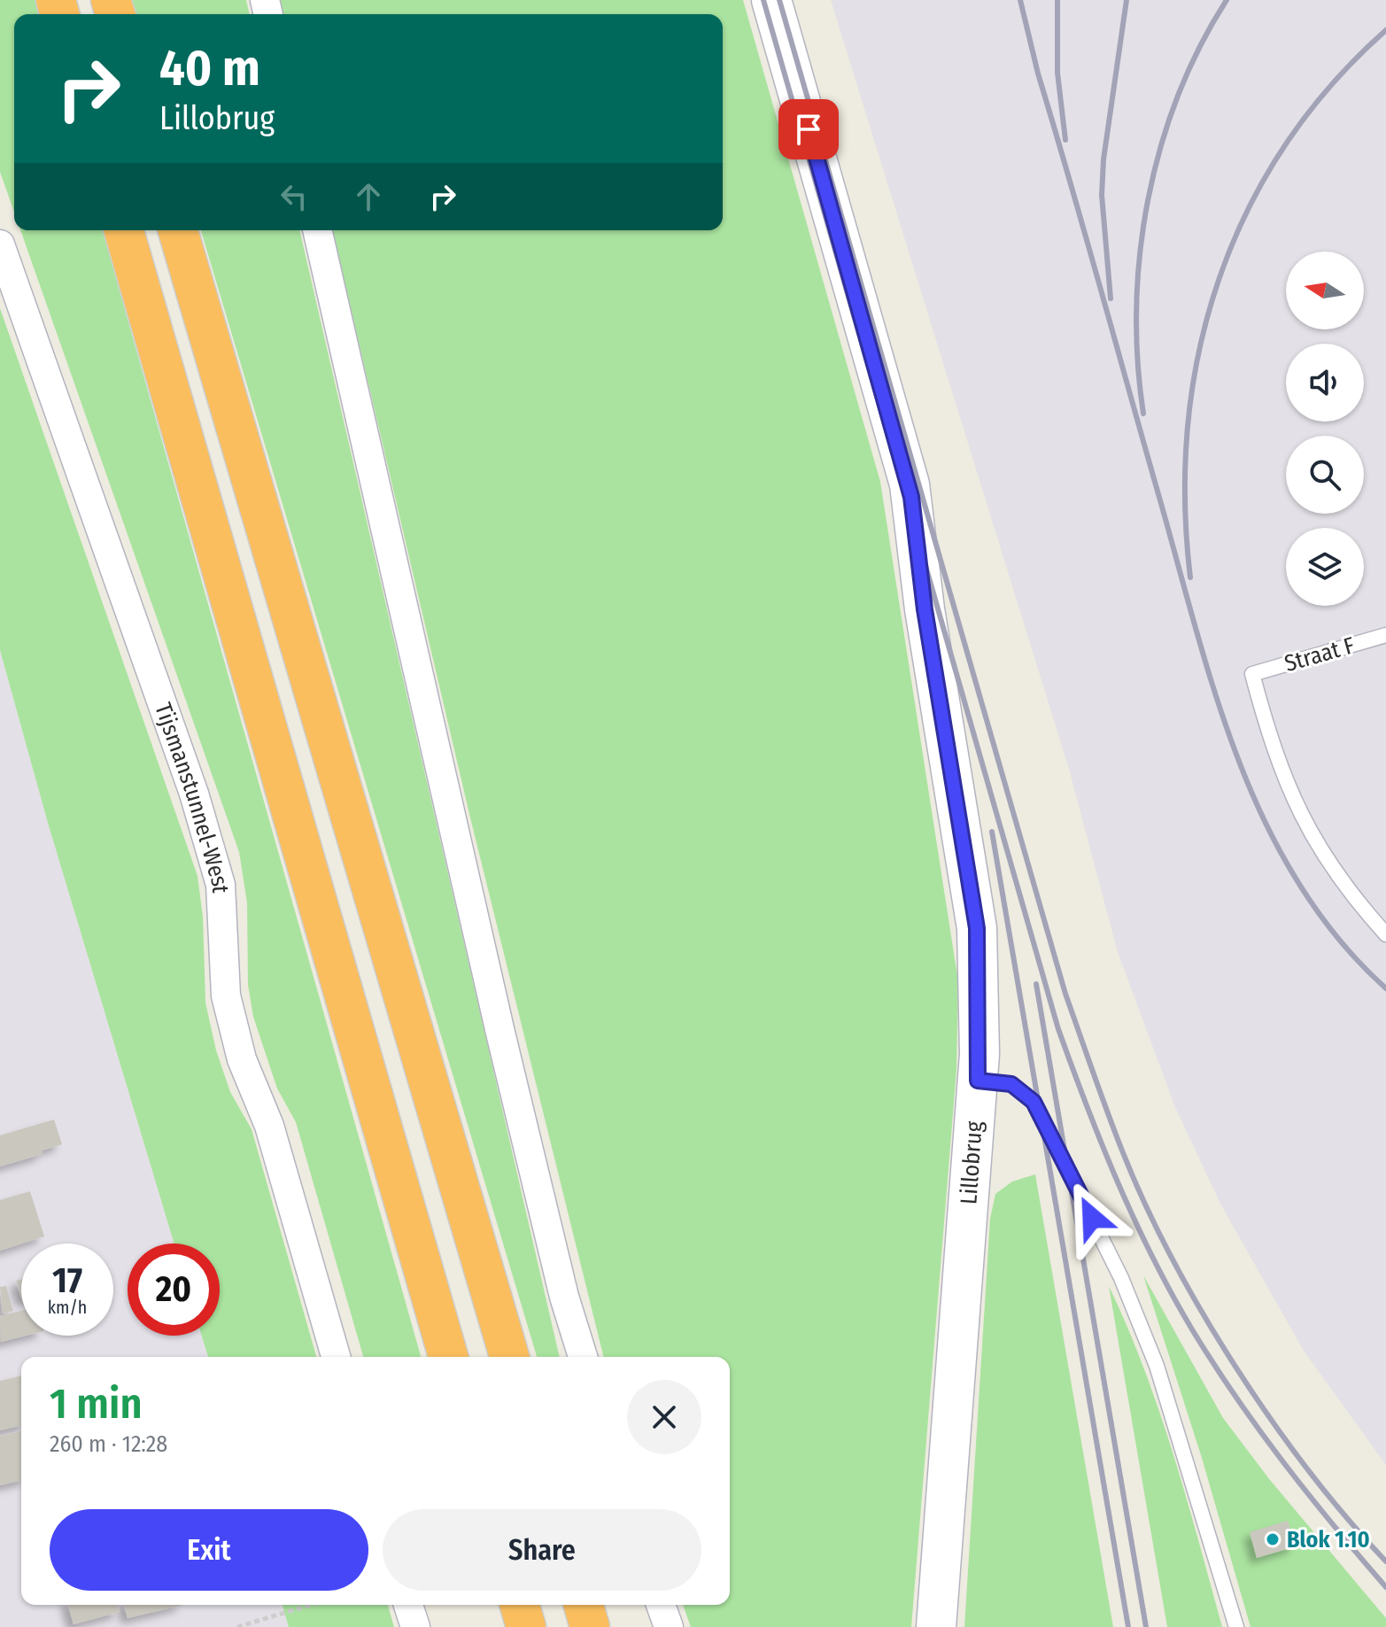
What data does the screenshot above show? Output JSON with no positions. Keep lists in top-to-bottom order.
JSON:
{
  "streets": {
    "street": ["Tijsmanstunnel-West", "Lillobrug"],
    "lane": ["Straat F"]
  },
  "places": ["Blok 1.10"],
  "north": "left",
  "page": {
    "turn": ["40 m", "Lillobrug"],
    "speed": "17 km/h",
    "limit": "20",
    "heading": ["1 min", "260 m · 12:28"],
    "buttons": ["Exit", "Share"]
  }
}
